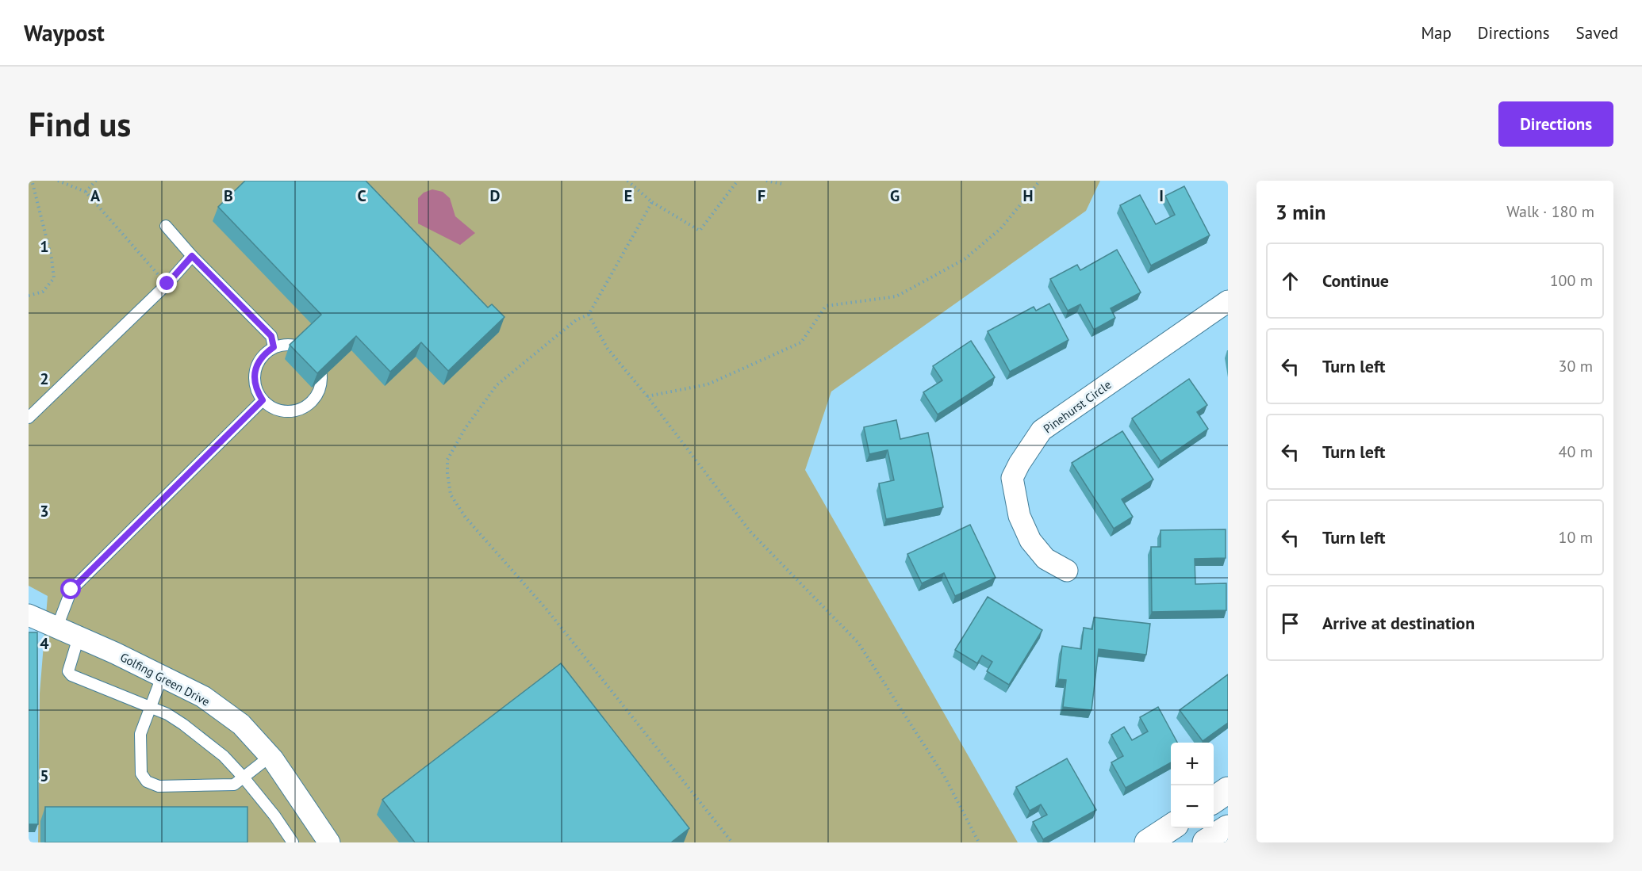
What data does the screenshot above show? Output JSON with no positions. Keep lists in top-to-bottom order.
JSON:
{
  "streets": {
    "street": ["Pinehurst Circle", "Golfing Green Drive"]
  },
  "page": {
    "header": "Waypost",
    "nav": ["Map", "Directions", "Saved"],
    "buttons": "Directions",
    "title": "Find us",
    "heading": ["3 min", "Walk · 180 m"],
    "list": [
      ["Continue", "100 m"],
      ["Turn left", "30 m"],
      ["Turn left", "40 m"],
      ["Turn left", "10 m"],
      "Arrive at destination"
    ],
    "map_buttons": ["+", "−"]
  },
  "grid": {
    "columns": [
      "A",
      "B",
      "C",
      "D",
      "E",
      "F",
      "G",
      "H",
      "I"
    ],
    "rows": [
      "1",
      "2",
      "3",
      "4",
      "5"
    ]
  }
}
